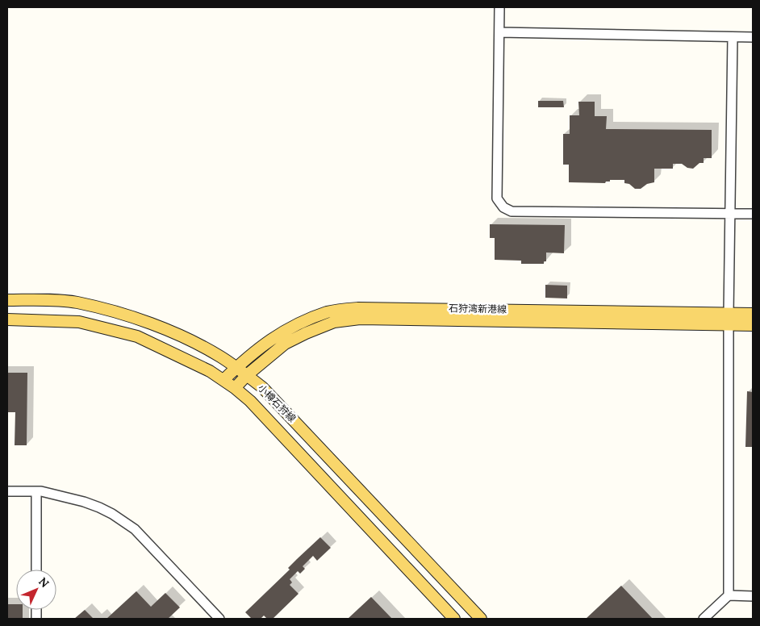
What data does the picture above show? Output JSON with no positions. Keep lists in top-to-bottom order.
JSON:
{
  "streets": {
    "main road": ["石狩湾新港線", "小樽石狩線"]
  },
  "crossings": [
    ["石狩湾新港線", "小樽石狩線"]
  ],
  "north": "top right"
}
